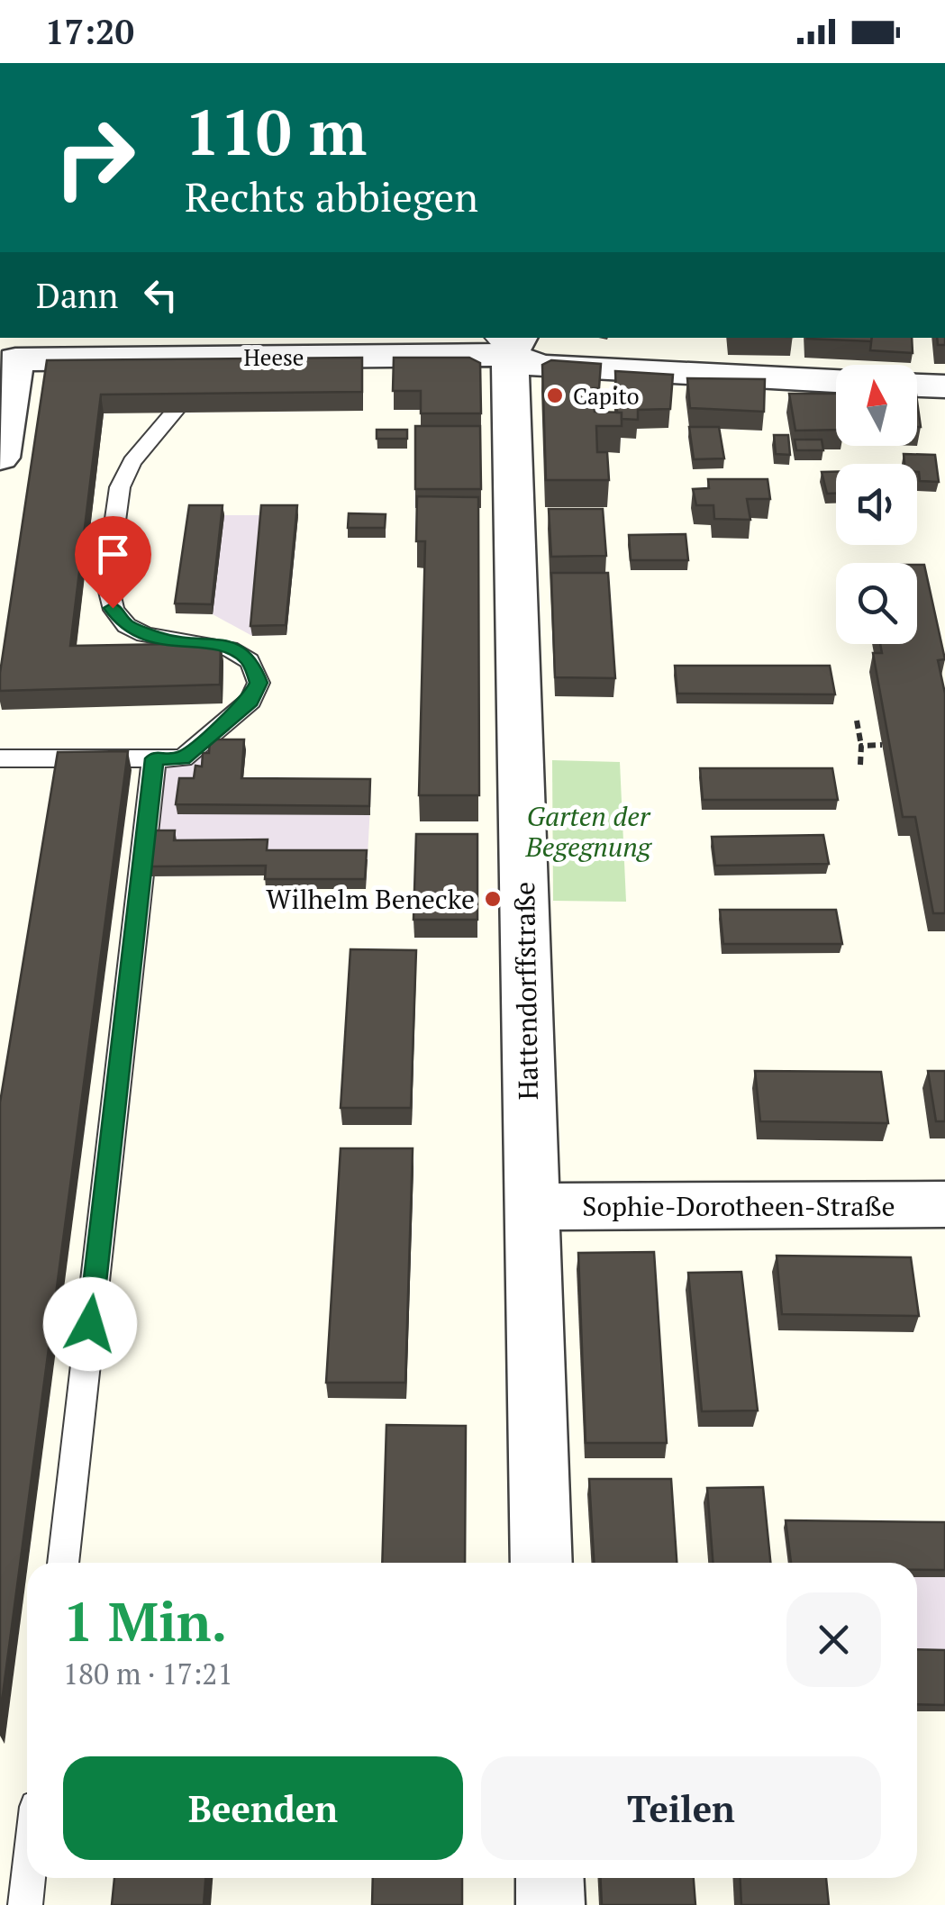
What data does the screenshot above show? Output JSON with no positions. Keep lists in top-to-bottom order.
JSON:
{
  "streets": {
    "street": ["Heese", "Hattendorffstraße", "Sophie-Dorotheen-Straße"]
  },
  "crossings": [
    ["Heese", "Hattendorffstraße"],
    ["Hattendorffstraße", "Sophie-Dorotheen-Straße"]
  ],
  "parks": ["Garten der Begegnung"],
  "places": ["Capito", "Wilhelm Benecke"],
  "north": "top",
  "page": {
    "status": "17:20",
    "turn": ["110 m", "Rechts abbiegen"],
    "then": "Dann",
    "heading": ["1 Min.", "180 m · 17:21"],
    "buttons": ["Beenden", "Teilen"]
  }
}
